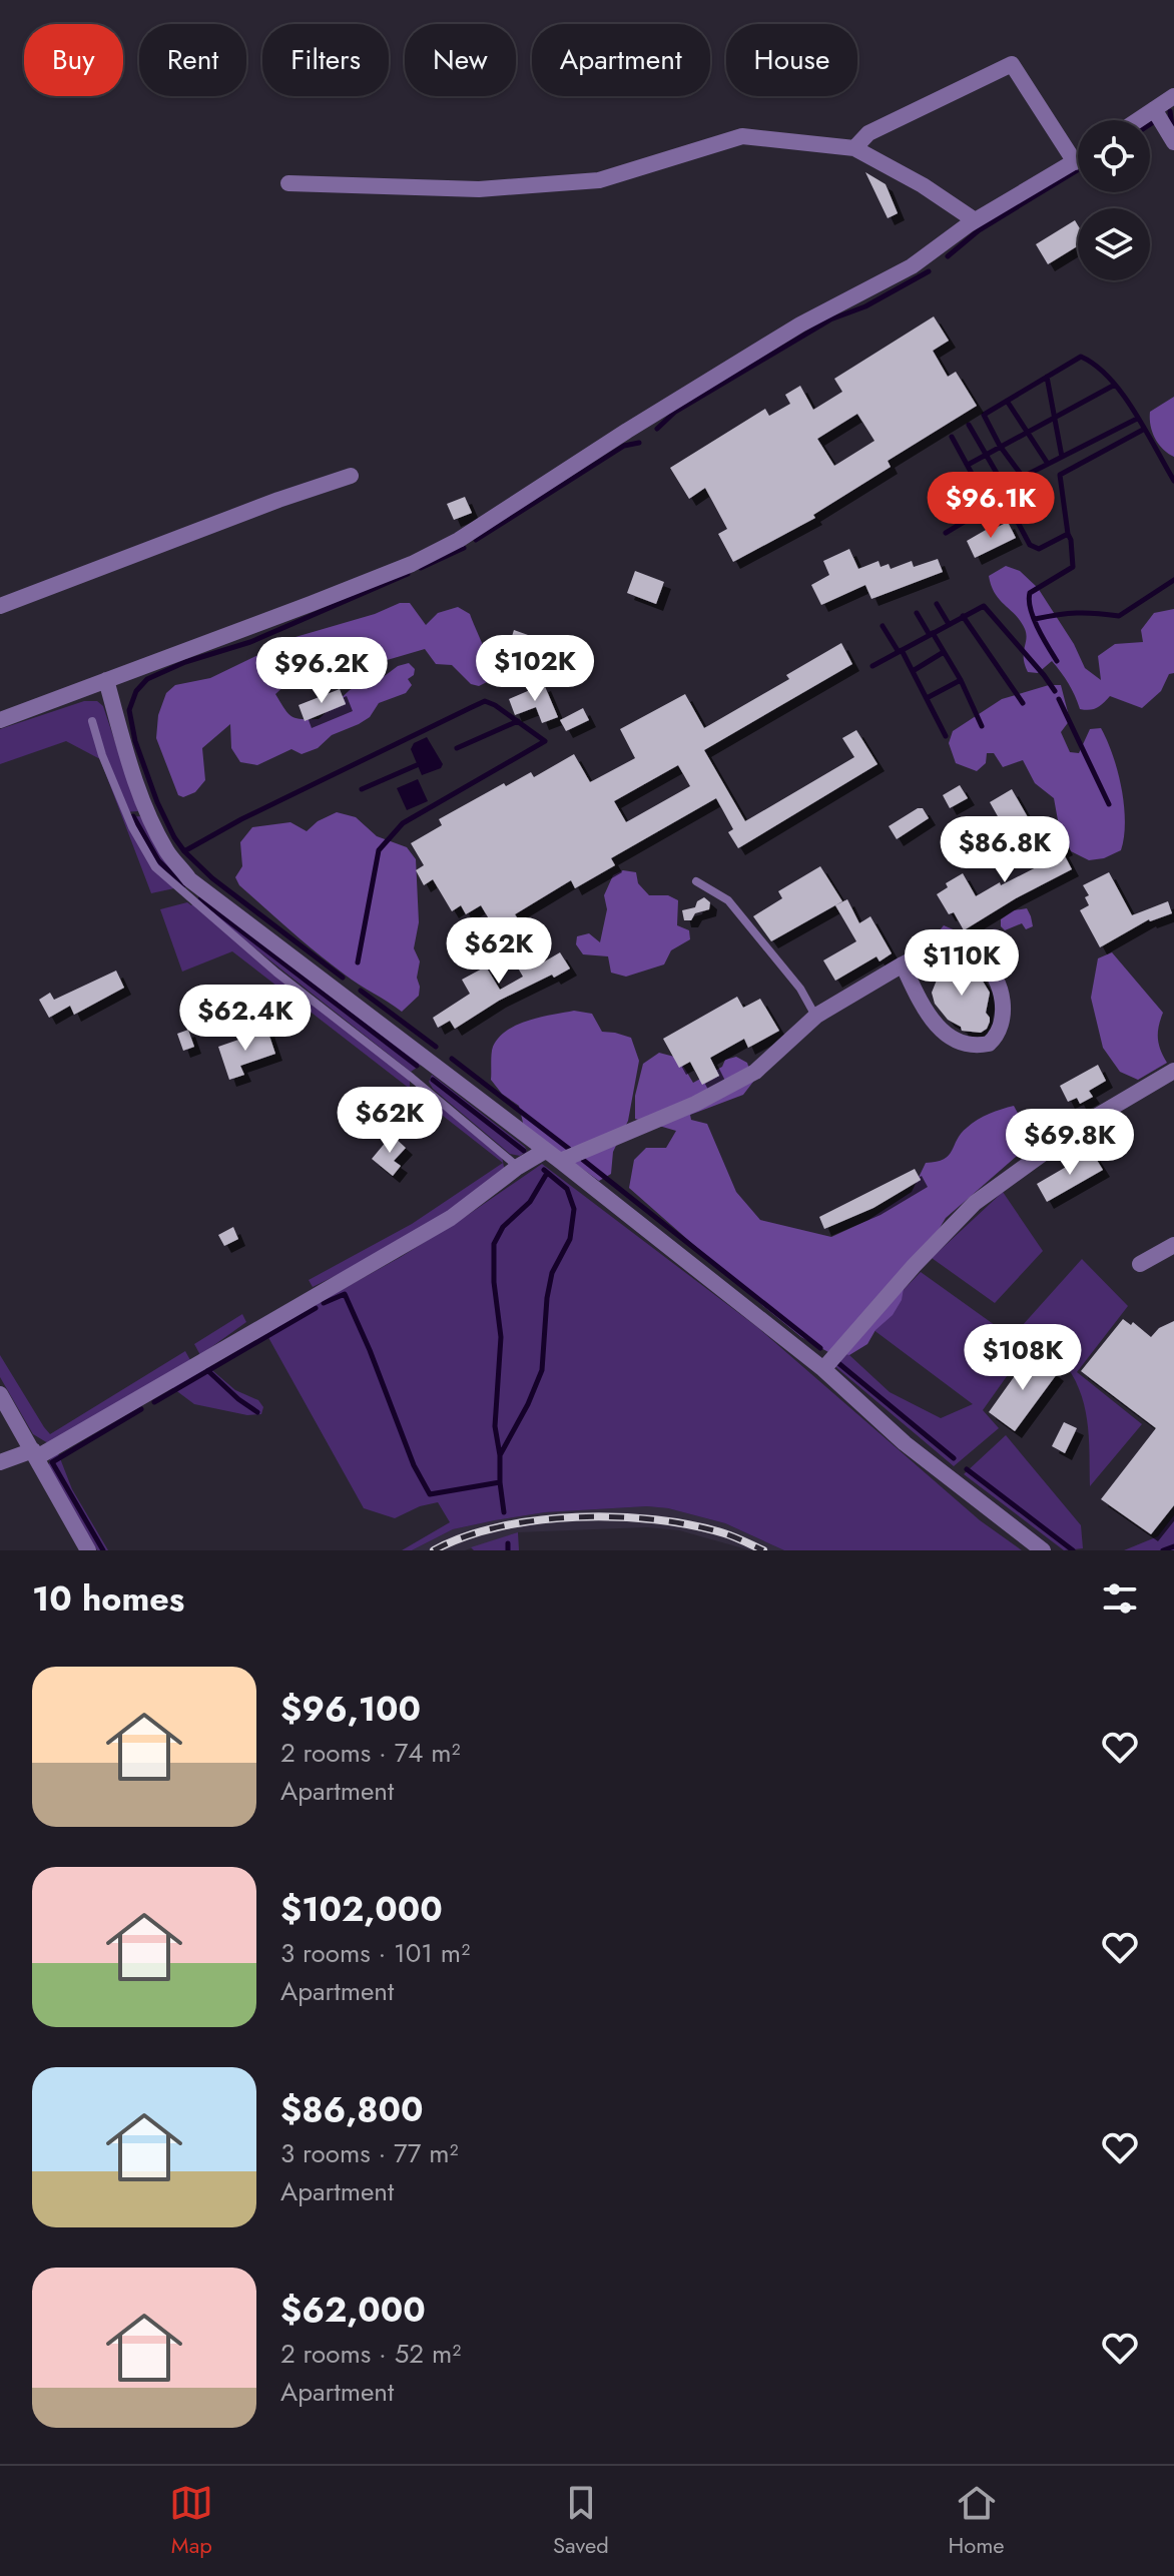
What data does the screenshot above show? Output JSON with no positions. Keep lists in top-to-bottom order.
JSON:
{
  "page": {
    "chip": [
      "Buy",
      "Rent",
      "Filters",
      "New",
      "Apartment",
      "House"
    ],
    "price": [
      "$96.1K",
      "$102K",
      "$96.2K",
      "$86.8K",
      "$62K",
      "$110K",
      "$62.4K",
      "$62K",
      "$69.8K",
      "$108K"
    ],
    "heading": "10 homes",
    "list": [
      {
        "name": "$96,100",
        "note": "2 rooms · 74 m² · Apartment"
      },
      {
        "name": "$102,000",
        "note": "3 rooms · 101 m² · Apartment"
      },
      {
        "name": "$86,800",
        "note": "3 rooms · 77 m² · Apartment"
      },
      {
        "name": "$62,000",
        "note": "2 rooms · 52 m² · Apartment"
      }
    ],
    "tabs": ["Map", "Saved", "Home"]
  }
}
